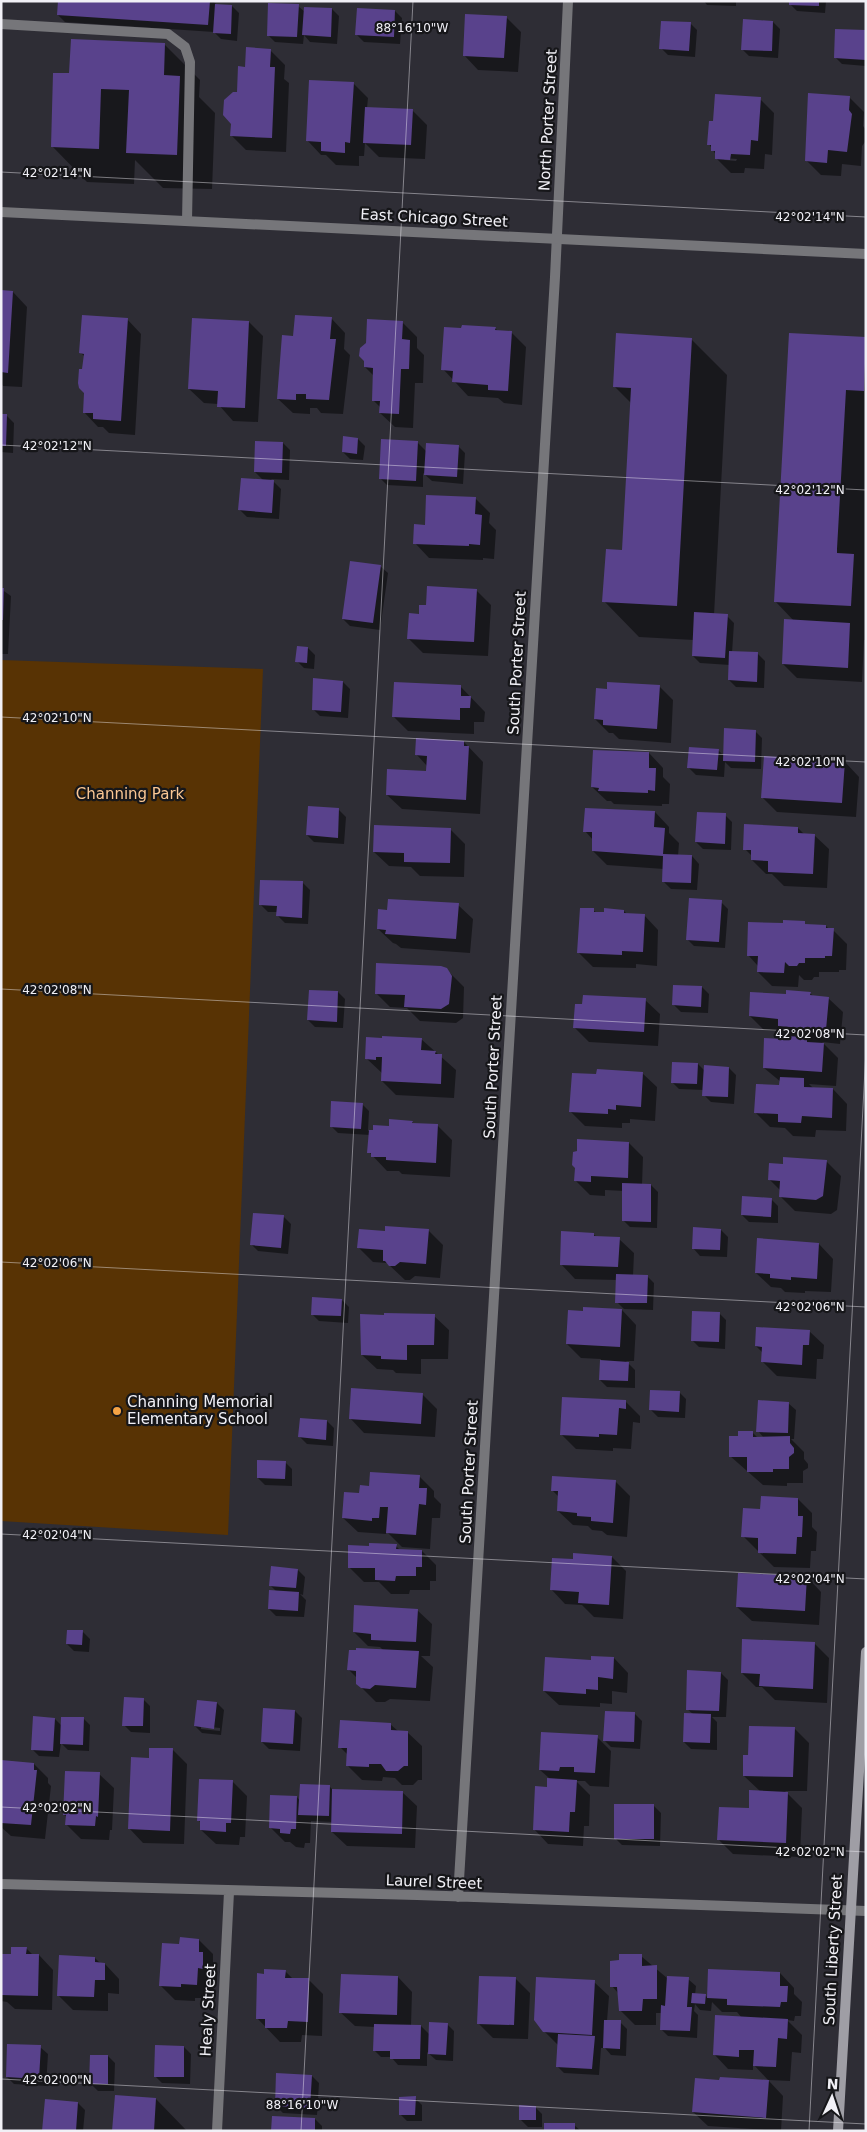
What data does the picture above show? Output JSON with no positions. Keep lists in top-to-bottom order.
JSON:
{
  "streets": {
    "main road": ["South Liberty Street"],
    "street": [
      "North Porter Street",
      "East Chicago Street",
      "South Porter Street",
      "Laurel Street",
      "Healy Street"
    ]
  },
  "crossings": [
    ["North Porter Street", "East Chicago Street"],
    ["North Porter Street", "South Porter Street"],
    ["East Chicago Street", "South Porter Street"],
    ["South Porter Street", "Laurel Street"],
    ["Laurel Street", "South Liberty Street"],
    ["Laurel Street", "Healy Street"]
  ],
  "parks": ["Channing Park"],
  "places": ["Channing Memorial Elementary School"],
  "north": "top",
  "coordinates": [
    "88°16'10\"W",
    "42°02'14\"N",
    "42°02'12\"N",
    "42°02'10\"N",
    "42°02'08\"N",
    "42°02'06\"N",
    "42°02'04\"N",
    "42°02'02\"N",
    "42°02'00\"N"
  ]
}
